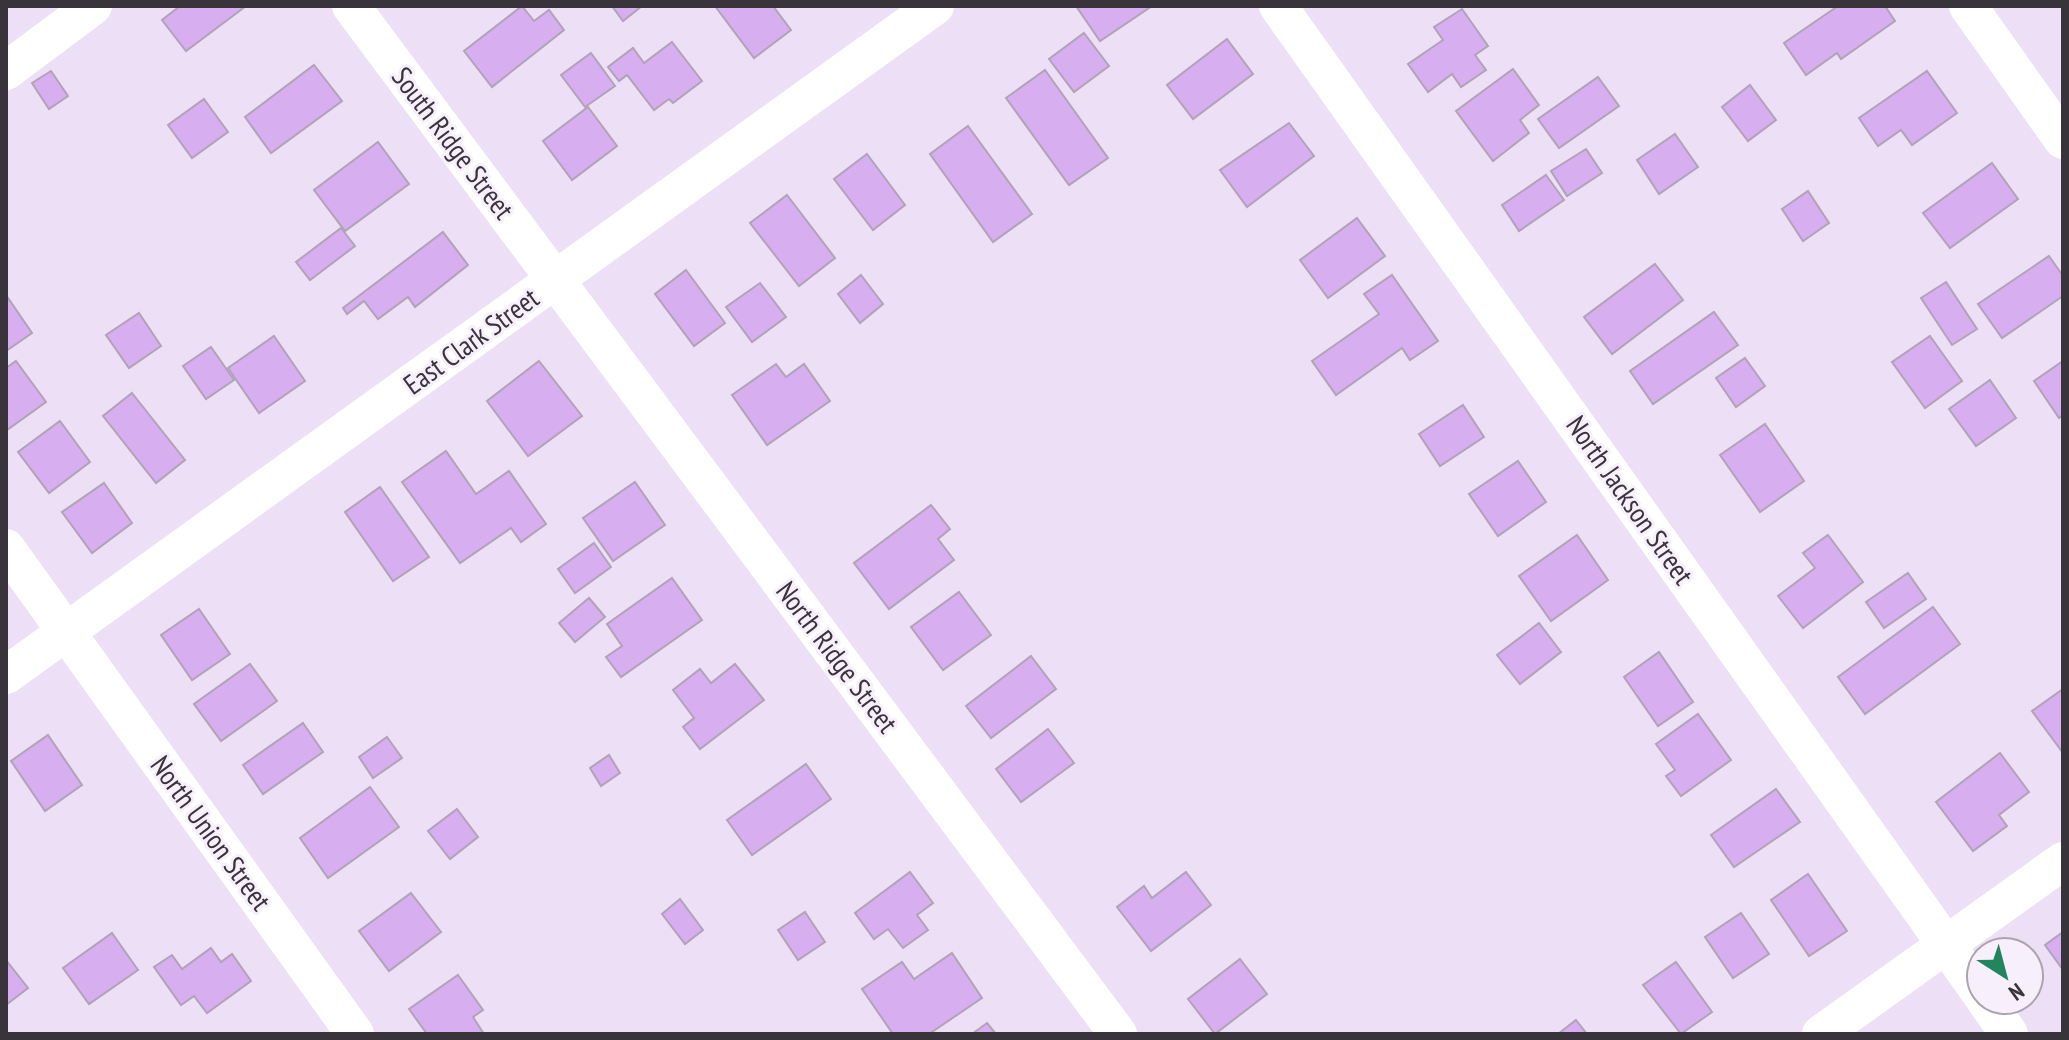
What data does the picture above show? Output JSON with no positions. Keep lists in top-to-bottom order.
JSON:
{
  "streets": {
    "street": [
      "South Ridge Street",
      "East Clark Street",
      "North Jackson Street",
      "North Ridge Street",
      "North Union Street"
    ]
  },
  "crossings": [
    ["South Ridge Street", "East Clark Street"],
    ["South Ridge Street", "North Ridge Street"],
    ["East Clark Street", "North Ridge Street"],
    ["East Clark Street", "North Union Street"]
  ],
  "north": "bottom right"
}
